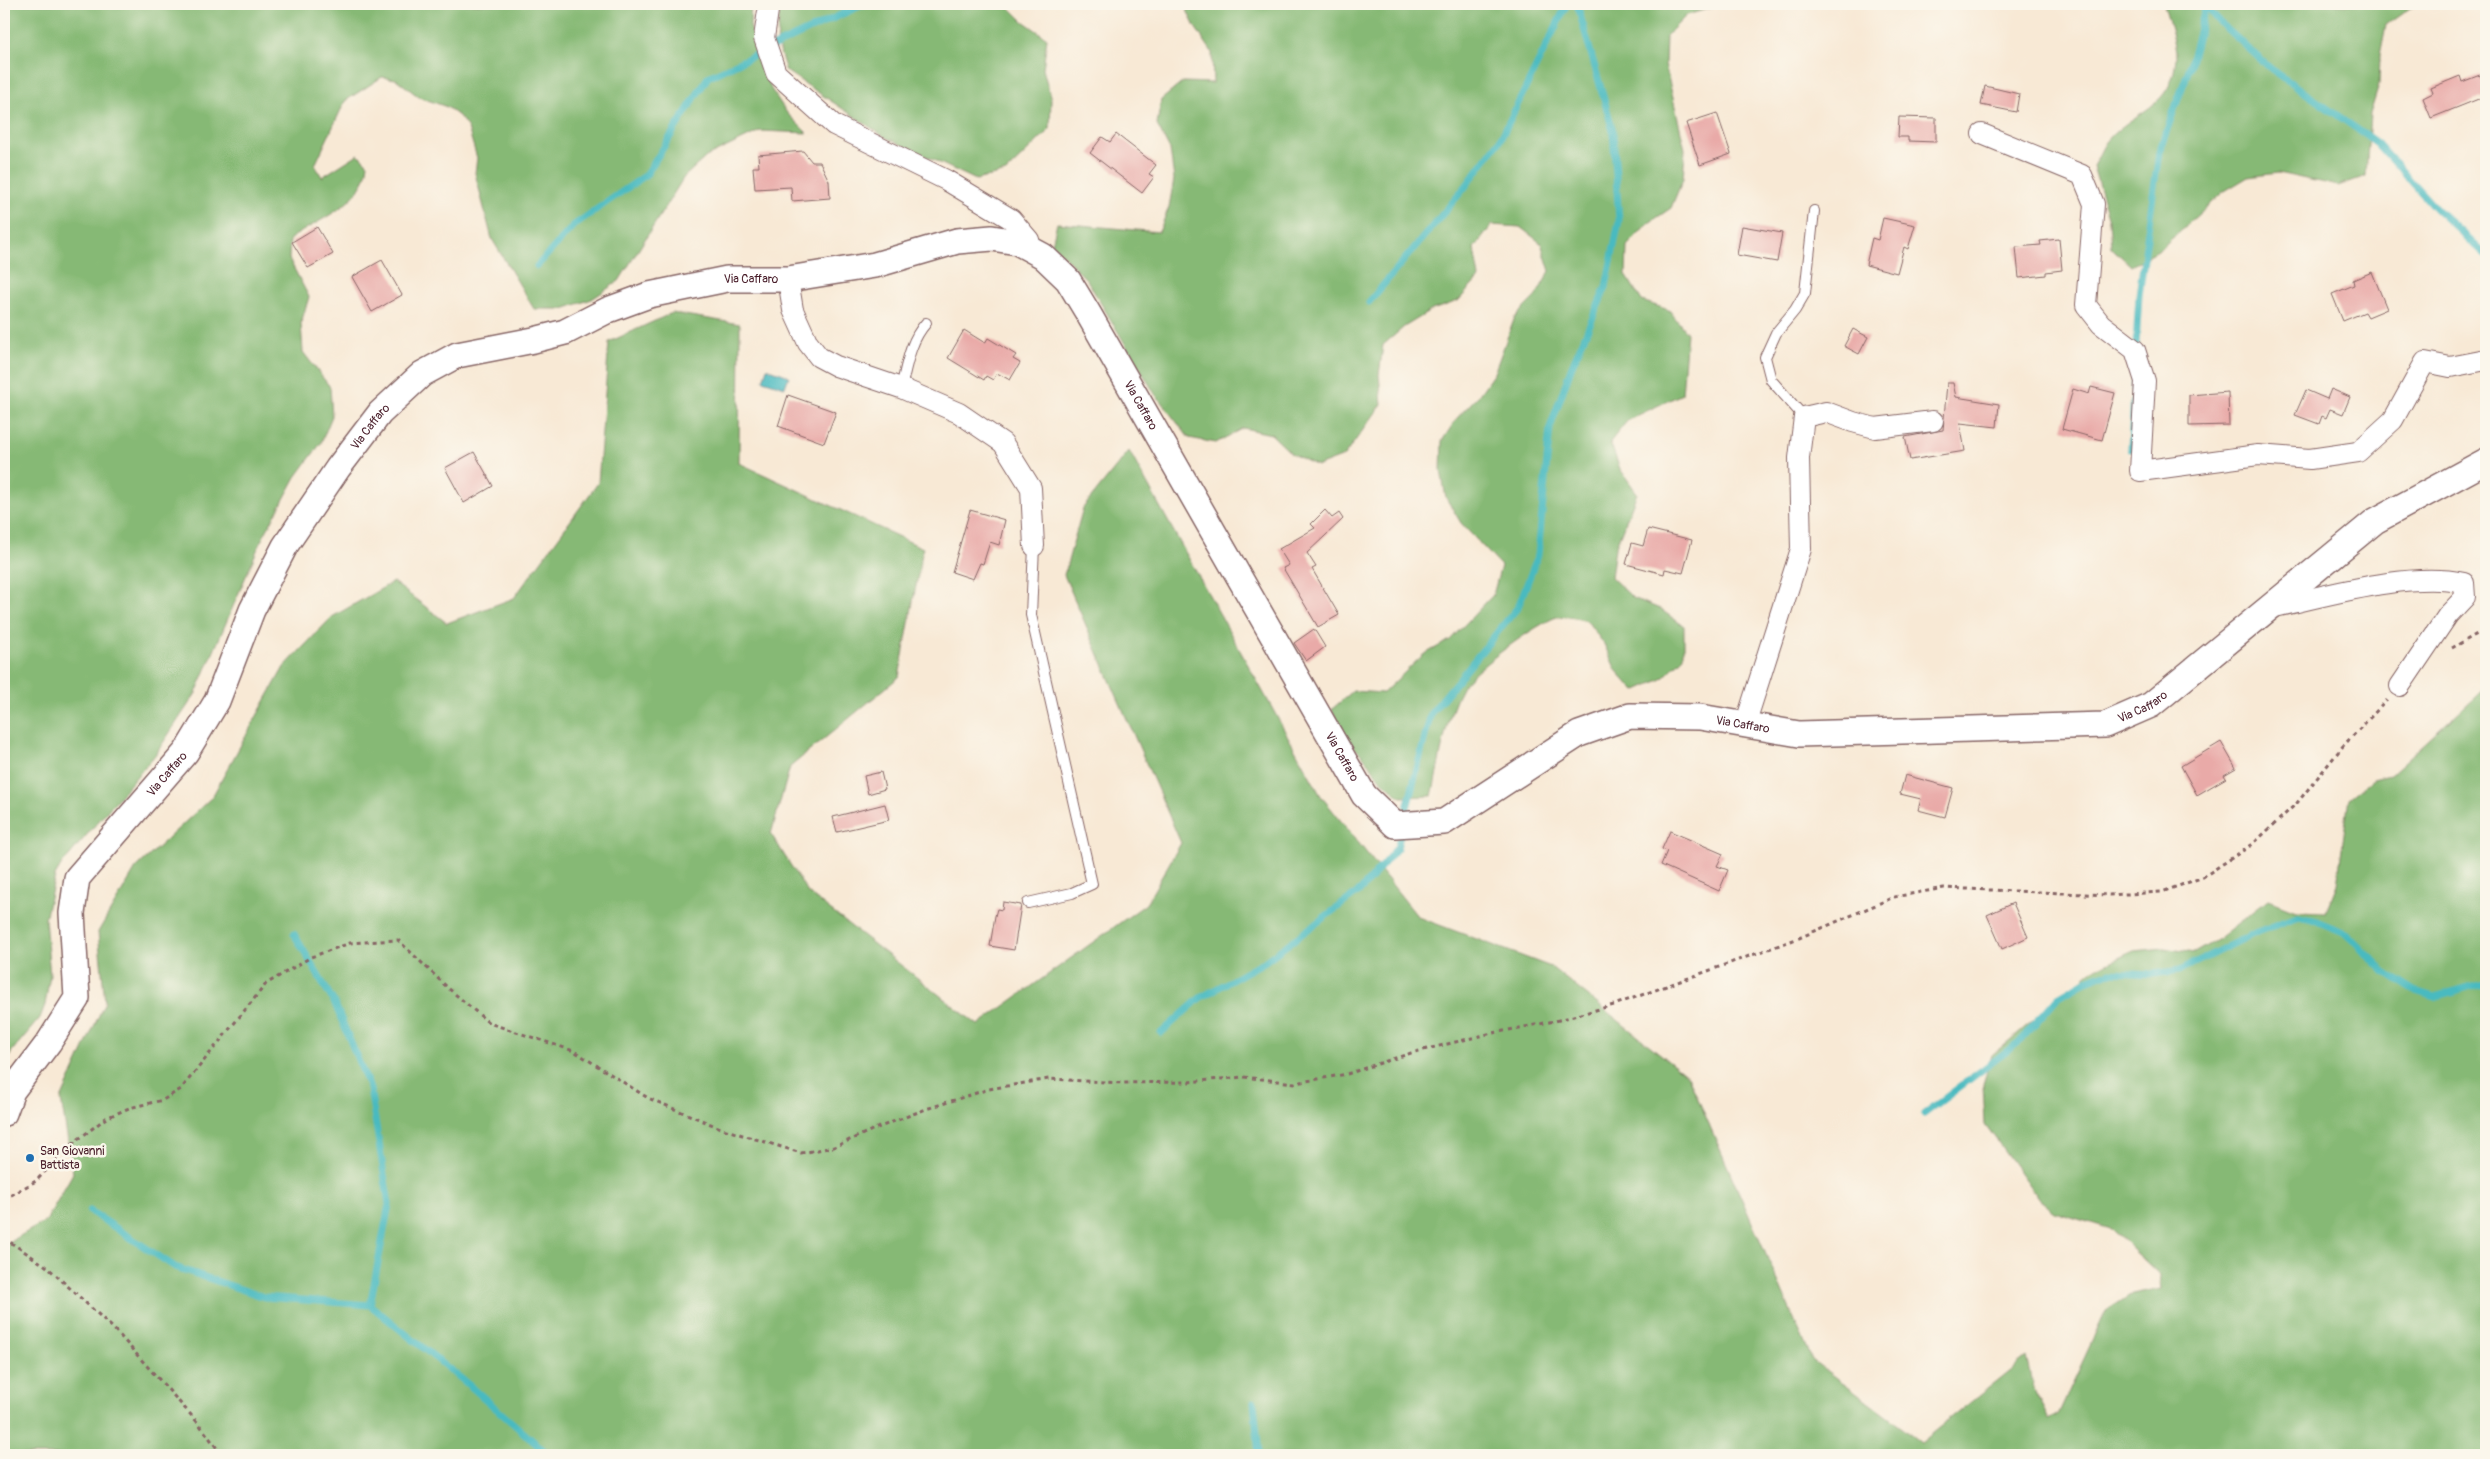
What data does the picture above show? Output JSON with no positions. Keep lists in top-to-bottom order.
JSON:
{
  "streets": {
    "street": ["Via Caffaro"]
  },
  "places": ["San Giovanni Battista"]
}
